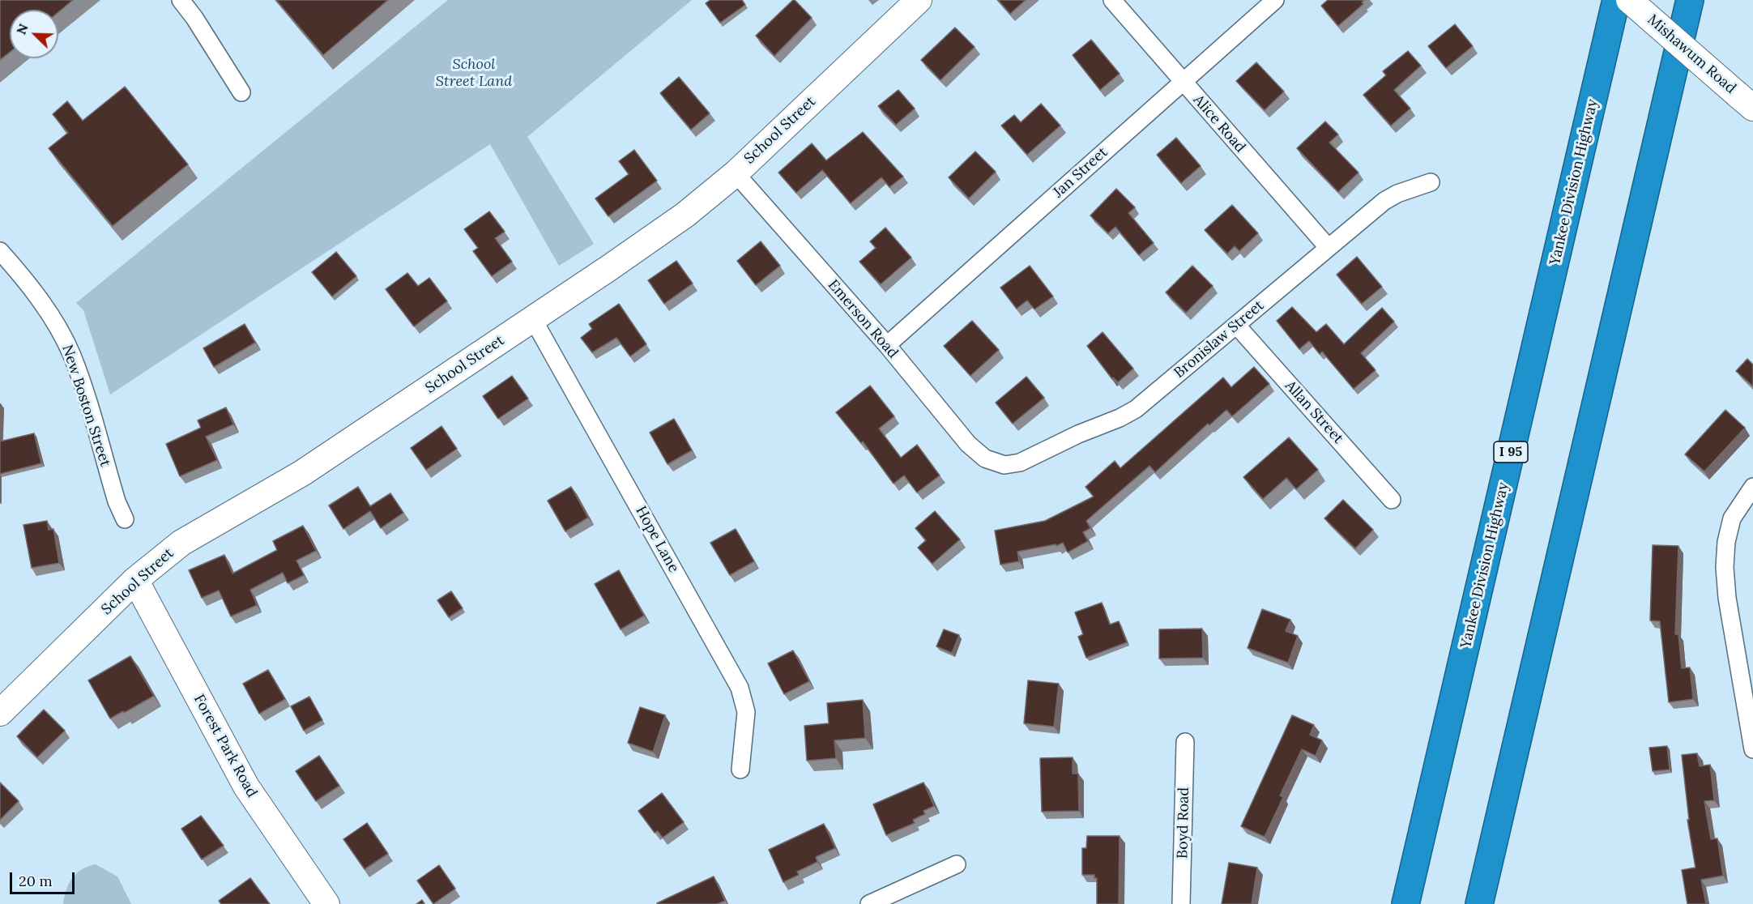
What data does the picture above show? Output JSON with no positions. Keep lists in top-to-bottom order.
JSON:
{
  "streets": {
    "highway": ["Yankee Division Highway", "I 95"],
    "street": [
      "Mishawum Road",
      "Alice Road",
      "School Street",
      "Jan Street",
      "Emerson Road",
      "Bronislaw Street",
      "New Boston Street",
      "Allan Street",
      "Hope Lane",
      "Forest Park Road",
      "Boyd Road"
    ]
  },
  "crossings": [
    ["Alice Road", "Jan Street"],
    ["Alice Road", "Bronislaw Street"],
    ["School Street", "Emerson Road"],
    ["School Street", "Hope Lane"],
    ["School Street", "Forest Park Road"],
    ["Jan Street", "Emerson Road"],
    ["Emerson Road", "Bronislaw Street"],
    ["Bronislaw Street", "Allan Street"]
  ],
  "parks": ["School Street Land"],
  "scale_bar": "20 m",
  "north": "top left"
}
